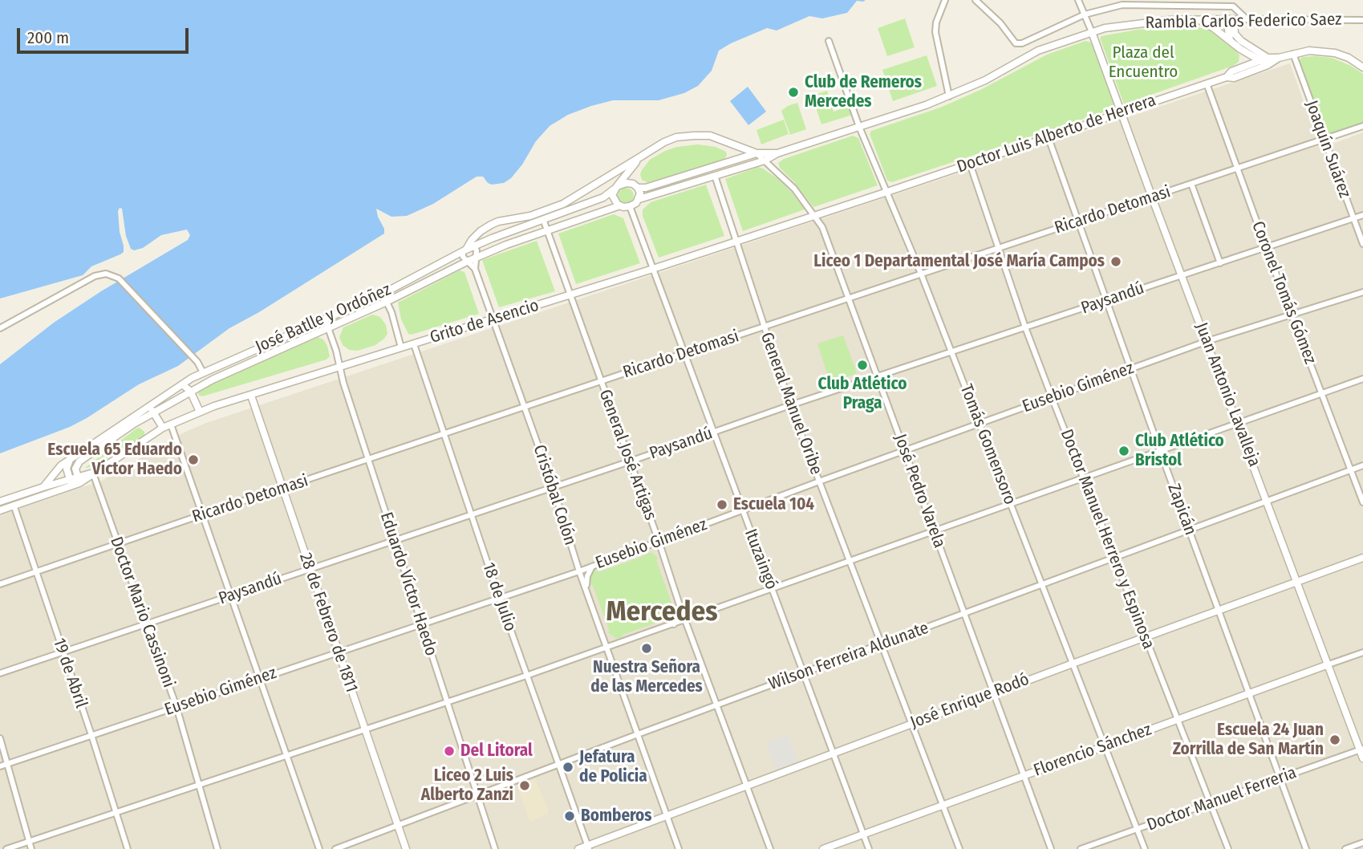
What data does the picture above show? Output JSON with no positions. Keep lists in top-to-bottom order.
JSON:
{
  "streets": {
    "street": [
      "Rambla Carlos Federico Saez",
      "Doctor Luis Alberto de Herrera",
      "Joaquín Suárez",
      "Ricardo Detomasi",
      "Coronel Tomás Gómez",
      "Paysandú",
      "José Batlle y Ordóñez",
      "Grito de Asencio",
      "Eusebio Giménez",
      "Juan Antonio Lavalleja",
      "General Manuel Oribe",
      "Tomás Gomensoro",
      "General José Artigas",
      "José Pedro Varela",
      "Cristóbal Colón",
      "Zapicán",
      "Doctor Manuel Herrero y Espinosa",
      "Ituzaingó",
      "Eduardo Víctor Haedo",
      "18 de Julio",
      "Doctor Mario Cassinoni",
      "28 de Febrero de 1811",
      "Wilson Ferreira Aldunate",
      "19 de Abril",
      "José Enrique Rodó",
      "Florencio Sánchez",
      "Doctor Manuel Ferreria"
    ]
  },
  "crossings": [
    ["Rambla Carlos Federico Saez", "José Batlle y Ordóñez"],
    ["Rambla Carlos Federico Saez", "Juan Antonio Lavalleja"],
    ["Rambla Carlos Federico Saez", "General Manuel Oribe"],
    ["Rambla Carlos Federico Saez", "Tomás Gomensoro"],
    ["Rambla Carlos Federico Saez", "José Pedro Varela"],
    ["Rambla Carlos Federico Saez", "Ituzaingó"],
    ["Doctor Luis Alberto de Herrera", "Joaquín Suárez"],
    ["Doctor Luis Alberto de Herrera", "Coronel Tomás Gómez"],
    ["Doctor Luis Alberto de Herrera", "Grito de Asencio"],
    ["Doctor Luis Alberto de Herrera", "Juan Antonio Lavalleja"],
    ["Doctor Luis Alberto de Herrera", "Tomás Gomensoro"],
    ["Doctor Luis Alberto de Herrera", "Zapicán"],
    ["Doctor Luis Alberto de Herrera", "Doctor Manuel Herrero y Espinosa"],
    ["Joaquín Suárez", "Ricardo Detomasi"],
    ["Joaquín Suárez", "Paysandú"],
    ["Ricardo Detomasi", "Coronel Tomás Gómez"],
    ["Ricardo Detomasi", "Juan Antonio Lavalleja"],
    ["Ricardo Detomasi", "General Manuel Oribe"],
    ["Ricardo Detomasi", "Tomás Gomensoro"],
    ["Ricardo Detomasi", "General José Artigas"],
    ["Ricardo Detomasi", "José Pedro Varela"],
    ["Ricardo Detomasi", "Cristóbal Colón"],
    ["Ricardo Detomasi", "Zapicán"],
    ["Ricardo Detomasi", "Doctor Manuel Herrero y Espinosa"],
    ["Ricardo Detomasi", "Ituzaingó"],
    ["Ricardo Detomasi", "Eduardo Víctor Haedo"],
    ["Ricardo Detomasi", "18 de Julio"],
    ["Ricardo Detomasi", "Doctor Mario Cassinoni"],
    ["Ricardo Detomasi", "28 de Febrero de 1811"],
    ["Ricardo Detomasi", "19 de Abril"],
    ["Coronel Tomás Gómez", "Paysandú"],
    ["Coronel Tomás Gómez", "Eusebio Giménez"],
    ["Coronel Tomás Gómez", "Wilson Ferreira Aldunate"],
    ["Paysandú", "Juan Antonio Lavalleja"],
    ["Paysandú", "General Manuel Oribe"],
    ["Paysandú", "Tomás Gomensoro"],
    ["Paysandú", "General José Artigas"],
    ["Paysandú", "José Pedro Varela"],
    ["Paysandú", "Cristóbal Colón"],
    ["Paysandú", "Zapicán"],
    ["Paysandú", "Doctor Manuel Herrero y Espinosa"],
    ["Paysandú", "Ituzaingó"],
    ["Paysandú", "Eduardo Víctor Haedo"],
    ["Paysandú", "18 de Julio"],
    ["Paysandú", "Doctor Mario Cassinoni"],
    ["Paysandú", "28 de Febrero de 1811"],
    ["Paysandú", "19 de Abril"],
    ["José Batlle y Ordóñez", "General José Artigas"],
    ["José Batlle y Ordóñez", "Ituzaingó"],
    ["José Batlle y Ordóñez", "Eduardo Víctor Haedo"],
    ["Grito de Asencio", "General Manuel Oribe"],
    ["Grito de Asencio", "Tomás Gomensoro"],
    ["Grito de Asencio", "General José Artigas"],
    ["Grito de Asencio", "José Pedro Varela"],
    ["Grito de Asencio", "Cristóbal Colón"],
    ["Grito de Asencio", "Ituzaingó"],
    ["Grito de Asencio", "Eduardo Víctor Haedo"],
    ["Grito de Asencio", "18 de Julio"],
    ["Grito de Asencio", "Doctor Mario Cassinoni"],
    ["Grito de Asencio", "28 de Febrero de 1811"],
    ["Grito de Asencio", "19 de Abril"],
    ["Eusebio Giménez", "Juan Antonio Lavalleja"],
    ["Eusebio Giménez", "General Manuel Oribe"],
    ["Eusebio Giménez", "Tomás Gomensoro"],
    ["Eusebio Giménez", "General José Artigas"],
    ["Eusebio Giménez", "José Pedro Varela"],
    ["Eusebio Giménez", "Cristóbal Colón"],
    ["Eusebio Giménez", "Zapicán"],
    ["Eusebio Giménez", "Doctor Manuel Herrero y Espinosa"],
    ["Eusebio Giménez", "Ituzaingó"],
    ["Eusebio Giménez", "Eduardo Víctor Haedo"],
    ["Eusebio Giménez", "18 de Julio"],
    ["Eusebio Giménez", "Doctor Mario Cassinoni"],
    ["Eusebio Giménez", "28 de Febrero de 1811"],
    ["Eusebio Giménez", "19 de Abril"],
    ["Juan Antonio Lavalleja", "Wilson Ferreira Aldunate"],
    ["Juan Antonio Lavalleja", "José Enrique Rodó"],
    ["Juan Antonio Lavalleja", "Florencio Sánchez"],
    ["Juan Antonio Lavalleja", "Doctor Manuel Ferreria"],
    ["General Manuel Oribe", "Wilson Ferreira Aldunate"],
    ["General Manuel Oribe", "José Enrique Rodó"],
    ["General Manuel Oribe", "Florencio Sánchez"],
    ["Tomás Gomensoro", "Wilson Ferreira Aldunate"],
    ["Tomás Gomensoro", "José Enrique Rodó"],
    ["Tomás Gomensoro", "Florencio Sánchez"],
    ["Tomás Gomensoro", "Doctor Manuel Ferreria"],
    ["General José Artigas", "Cristóbal Colón"],
    ["General José Artigas", "Wilson Ferreira Aldunate"],
    ["General José Artigas", "José Enrique Rodó"],
    ["José Pedro Varela", "Wilson Ferreira Aldunate"],
    ["José Pedro Varela", "José Enrique Rodó"],
    ["José Pedro Varela", "Florencio Sánchez"],
    ["Cristóbal Colón", "Wilson Ferreira Aldunate"],
    ["Cristóbal Colón", "José Enrique Rodó"],
    ["Zapicán", "Wilson Ferreira Aldunate"],
    ["Zapicán", "José Enrique Rodó"],
    ["Zapicán", "Florencio Sánchez"],
    ["Zapicán", "Doctor Manuel Ferreria"],
    ["Doctor Manuel Herrero y Espinosa", "Wilson Ferreira Aldunate"],
    ["Doctor Manuel Herrero y Espinosa", "José Enrique Rodó"],
    ["Doctor Manuel Herrero y Espinosa", "Florencio Sánchez"],
    ["Doctor Manuel Herrero y Espinosa", "Doctor Manuel Ferreria"],
    ["Ituzaingó", "Wilson Ferreira Aldunate"],
    ["Ituzaingó", "José Enrique Rodó"],
    ["Ituzaingó", "Florencio Sánchez"],
    ["Eduardo Víctor Haedo", "Wilson Ferreira Aldunate"],
    ["18 de Julio", "Wilson Ferreira Aldunate"],
    ["18 de Julio", "José Enrique Rodó"],
    ["28 de Febrero de 1811", "Wilson Ferreira Aldunate"]
  ],
  "districts": ["Mercedes"],
  "parks": ["Plaza del Encuentro"],
  "places": [
    "Club de Remeros Mercedes",
    "Liceo 1 Departamental José María Campos",
    "Club Atlético Praga",
    "Club Atlético Bristol",
    "Escuela 65 Eduardo Víctor Haedo",
    "Escuela 104",
    "Nuestra Señora de las Mercedes",
    "Escuela 24 Juan Zorrilla de San Martín",
    "Del Litoral",
    "Jefatura de Policia",
    "Liceo 2 Luis Alberto Zanzi",
    "Bomberos"
  ],
  "scale_bar": "200 m"
}
